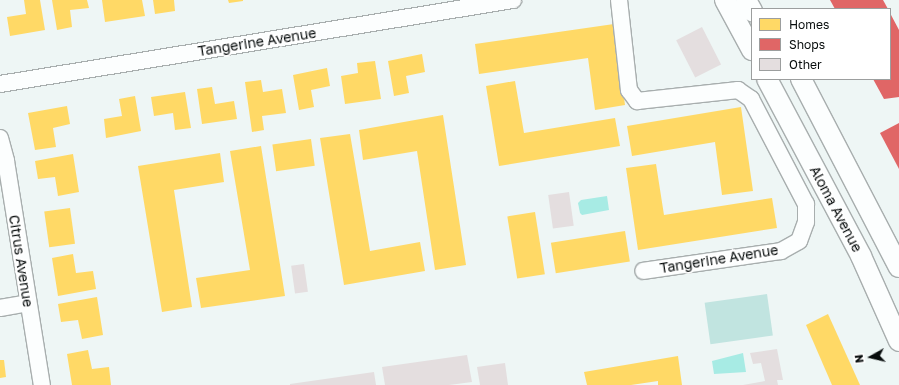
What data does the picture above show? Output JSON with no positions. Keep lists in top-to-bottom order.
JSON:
{
  "streets": {
    "main road": ["Aloma Avenue"],
    "street": ["Tangerine Avenue", "Citrus Avenue"]
  },
  "legend": ["Homes", "Shops", "Other"],
  "north": "left"
}
